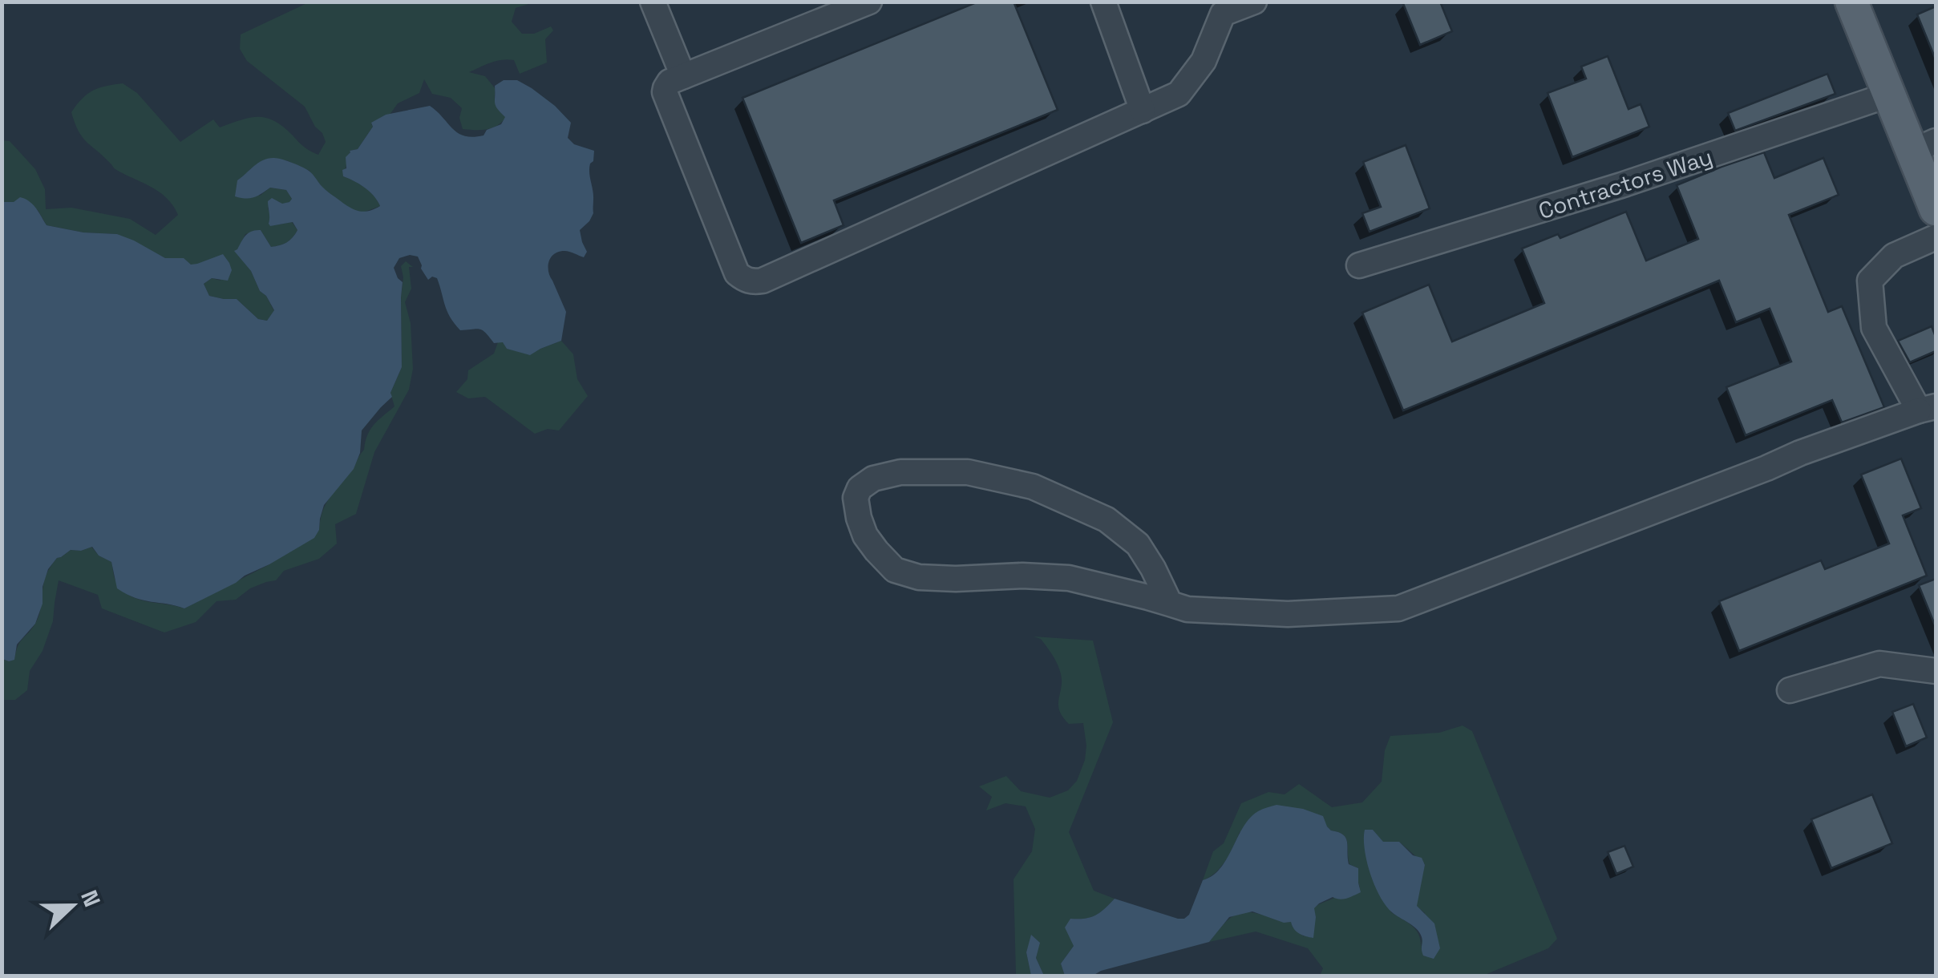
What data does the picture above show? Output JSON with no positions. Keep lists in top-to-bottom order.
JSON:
{
  "streets": {
    "street": ["Contractors Way"]
  },
  "north": "right"
}
